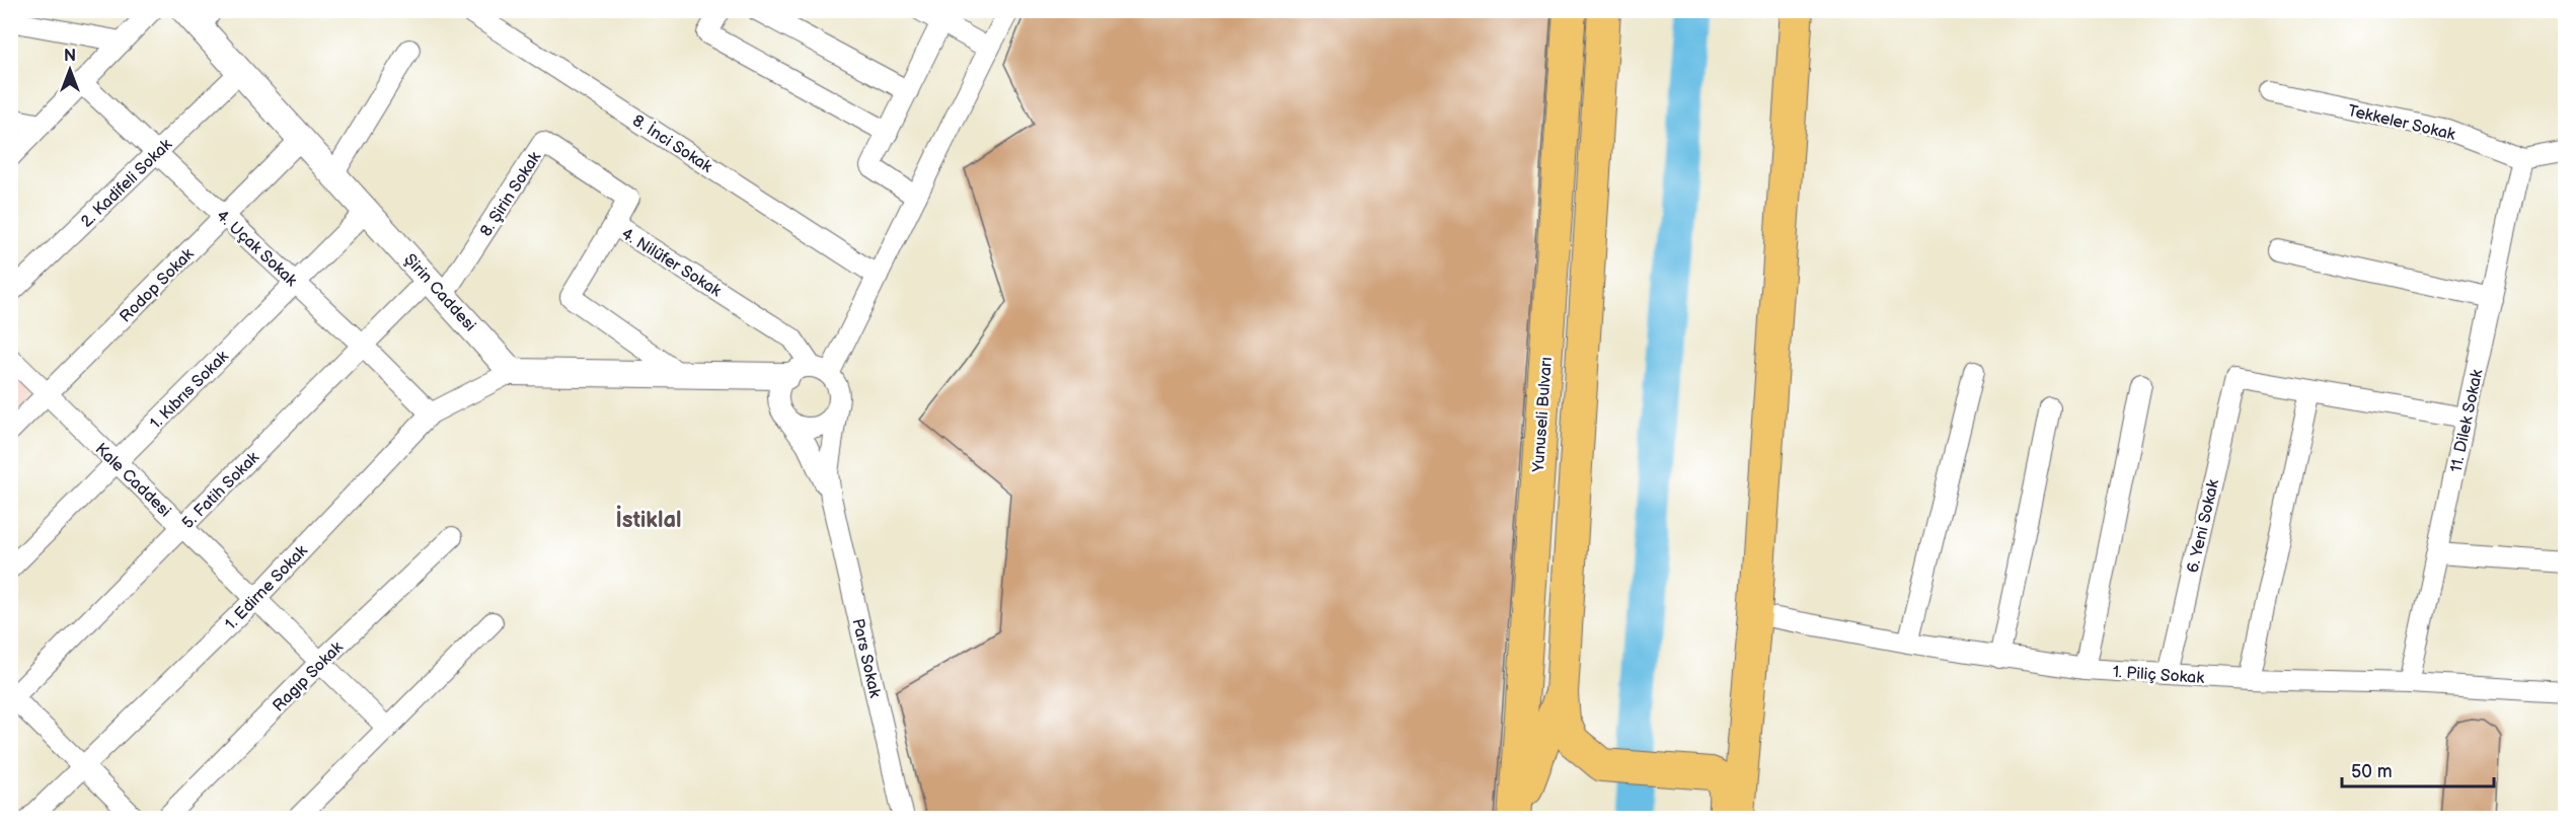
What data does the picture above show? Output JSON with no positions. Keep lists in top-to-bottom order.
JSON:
{
  "streets": {
    "main road": ["Yunuseli Bulvarı"],
    "street": [
      "Tekkeler Sokak",
      "8. İnci Sokak",
      "2. Kadifeli Sokak",
      "8. Şirin Sokak",
      "4. Uçak Sokak",
      "4. Nilüfer Sokak",
      "Rodop Sokak",
      "Şirin Caddesi",
      "1. Kıbrıs Sokak",
      "11. Dilek Sokak",
      "Kale Caddesi",
      "5. Fatih Sokak",
      "6. Yeni Sokak",
      "1. Edirne Sokak",
      "Pars Sokak",
      "1. Piliç Sokak",
      "Ragıp Sokak"
    ]
  },
  "crossings": [
    ["Tekkeler Sokak", "11. Dilek Sokak"],
    ["2. Kadifeli Sokak", "4. Uçak Sokak"],
    ["2. Kadifeli Sokak", "Şirin Caddesi"],
    ["8. Şirin Sokak", "4. Nilüfer Sokak"],
    ["8. Şirin Sokak", "Şirin Caddesi"],
    ["8. Şirin Sokak", "5. Fatih Sokak"],
    ["4. Uçak Sokak", "Rodop Sokak"],
    ["4. Uçak Sokak", "1. Kıbrıs Sokak"],
    ["4. Uçak Sokak", "5. Fatih Sokak"],
    ["4. Uçak Sokak", "1. Edirne Sokak"],
    ["Rodop Sokak", "Şirin Caddesi"],
    ["Rodop Sokak", "Kale Caddesi"],
    ["Şirin Caddesi", "1. Kıbrıs Sokak"],
    ["Şirin Caddesi", "5. Fatih Sokak"],
    ["Şirin Caddesi", "1. Edirne Sokak"],
    ["1. Kıbrıs Sokak", "Kale Caddesi"],
    ["11. Dilek Sokak", "1. Piliç Sokak"],
    ["Kale Caddesi", "5. Fatih Sokak"],
    ["Kale Caddesi", "1. Edirne Sokak"],
    ["Kale Caddesi", "Ragıp Sokak"],
    ["6. Yeni Sokak", "1. Piliç Sokak"]
  ],
  "districts": ["İstiklal"],
  "scale_bar": "50 m",
  "north": "top"
}
